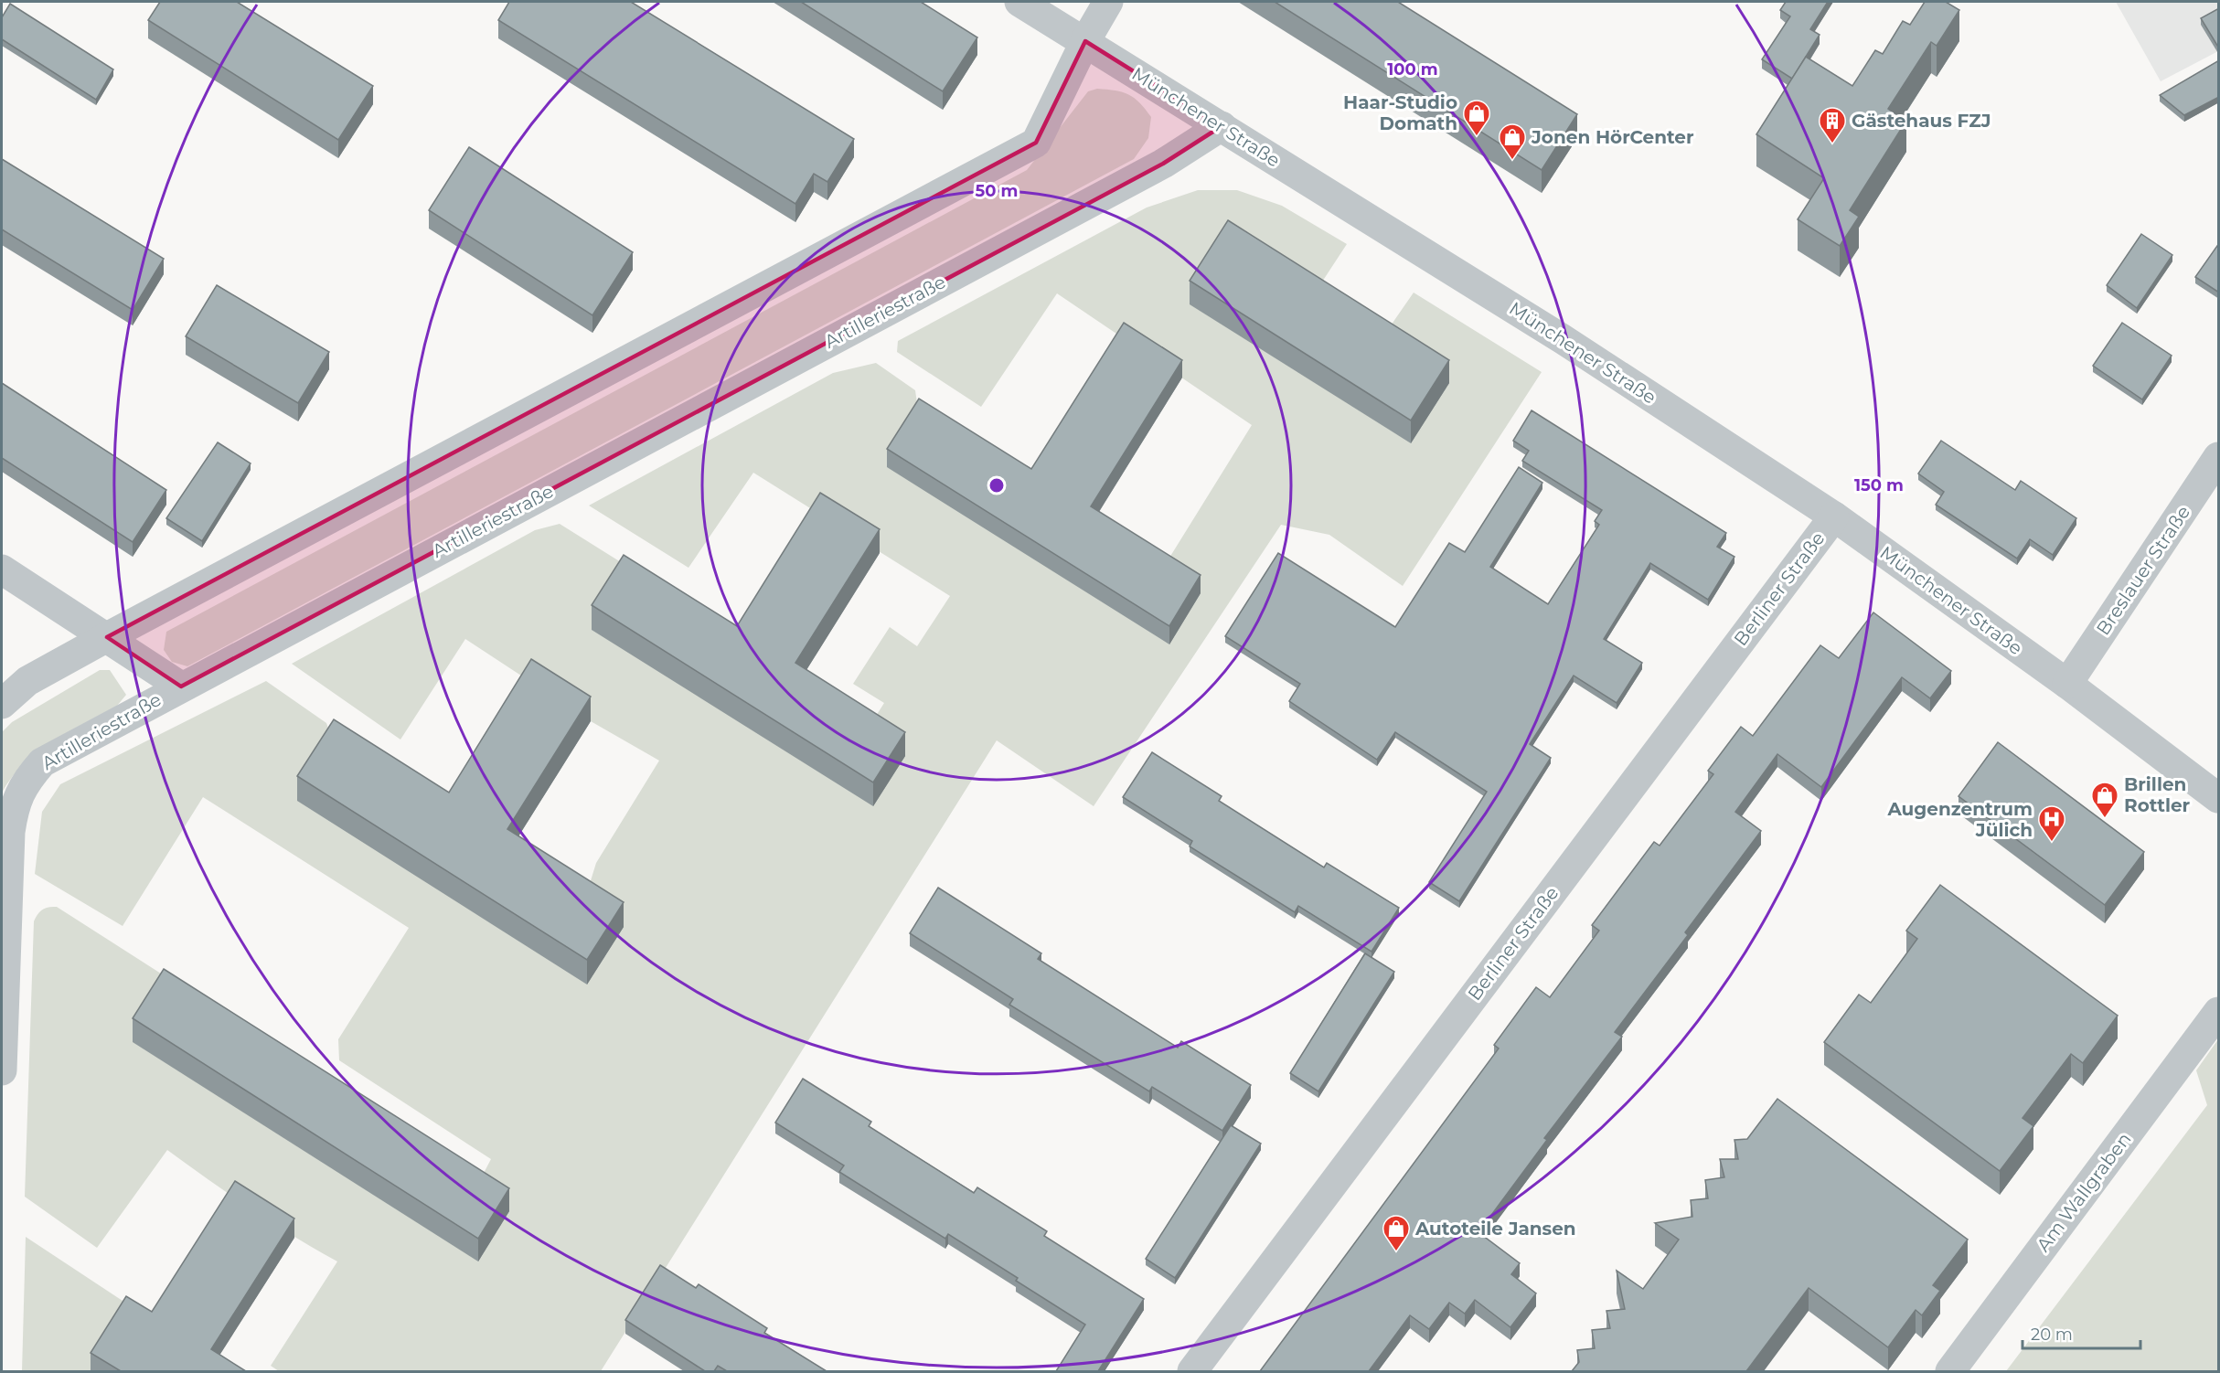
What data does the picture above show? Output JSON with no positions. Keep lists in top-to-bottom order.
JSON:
{
  "streets": {
    "street": [
      "Münchener Straße",
      "Artilleriestraße",
      "Breslauer Straße",
      "Berliner Straße",
      "Am Wallgraben"
    ]
  },
  "crossings": [
    ["Münchener Straße", "Artilleriestraße"],
    ["Münchener Straße", "Breslauer Straße"],
    ["Münchener Straße", "Berliner Straße"]
  ],
  "places": {
    "shop": [
      "Haar-Studio Domath",
      "Jonen HörCenter",
      "Brillen Rottler",
      "Autoteile Jansen"
    ],
    "building": ["Gästehaus FZJ"],
    "hospital": ["Augenzentrum Jülich"]
  },
  "scale_bar": "20 m",
  "rings": ["100 m", "50 m", "150 m"]
}
